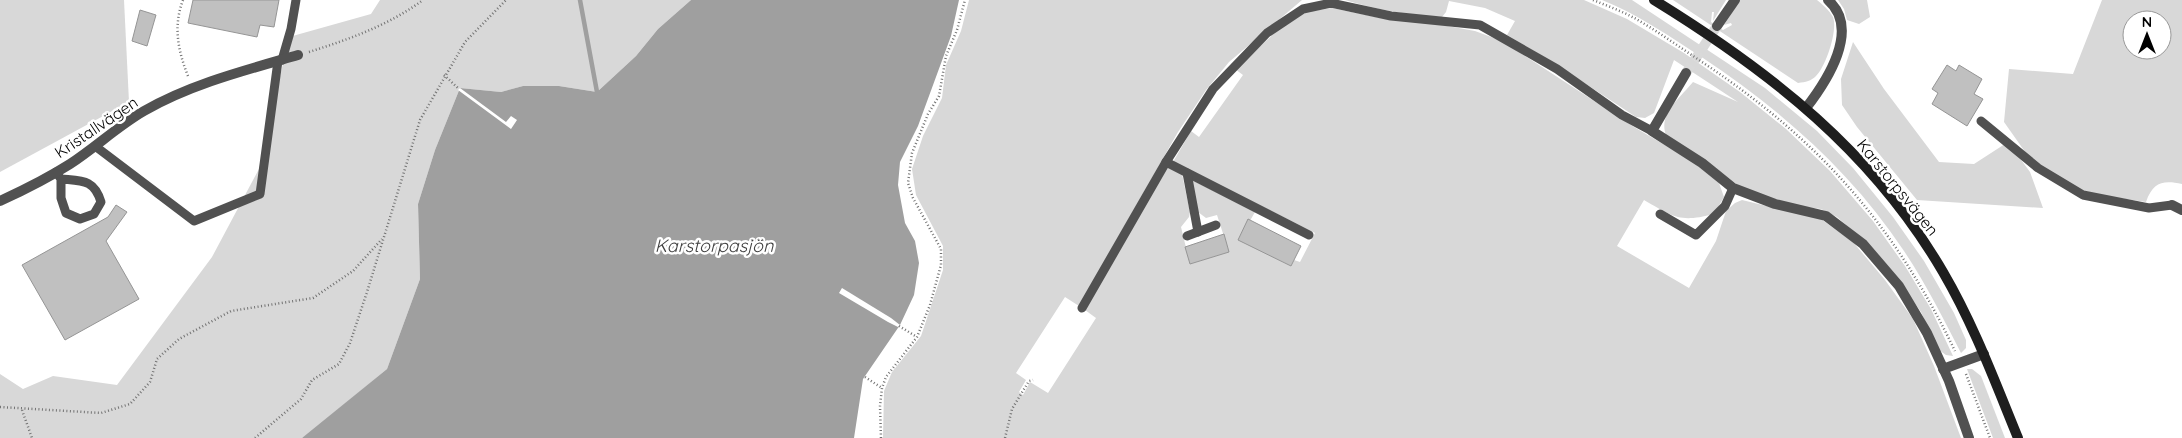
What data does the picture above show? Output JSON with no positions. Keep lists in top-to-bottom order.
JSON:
{
  "streets": {
    "main road": ["Karstorpsvägen"],
    "street": ["Kristallvägen"]
  },
  "water": ["Karstorpasjön"],
  "north": "top"
}
